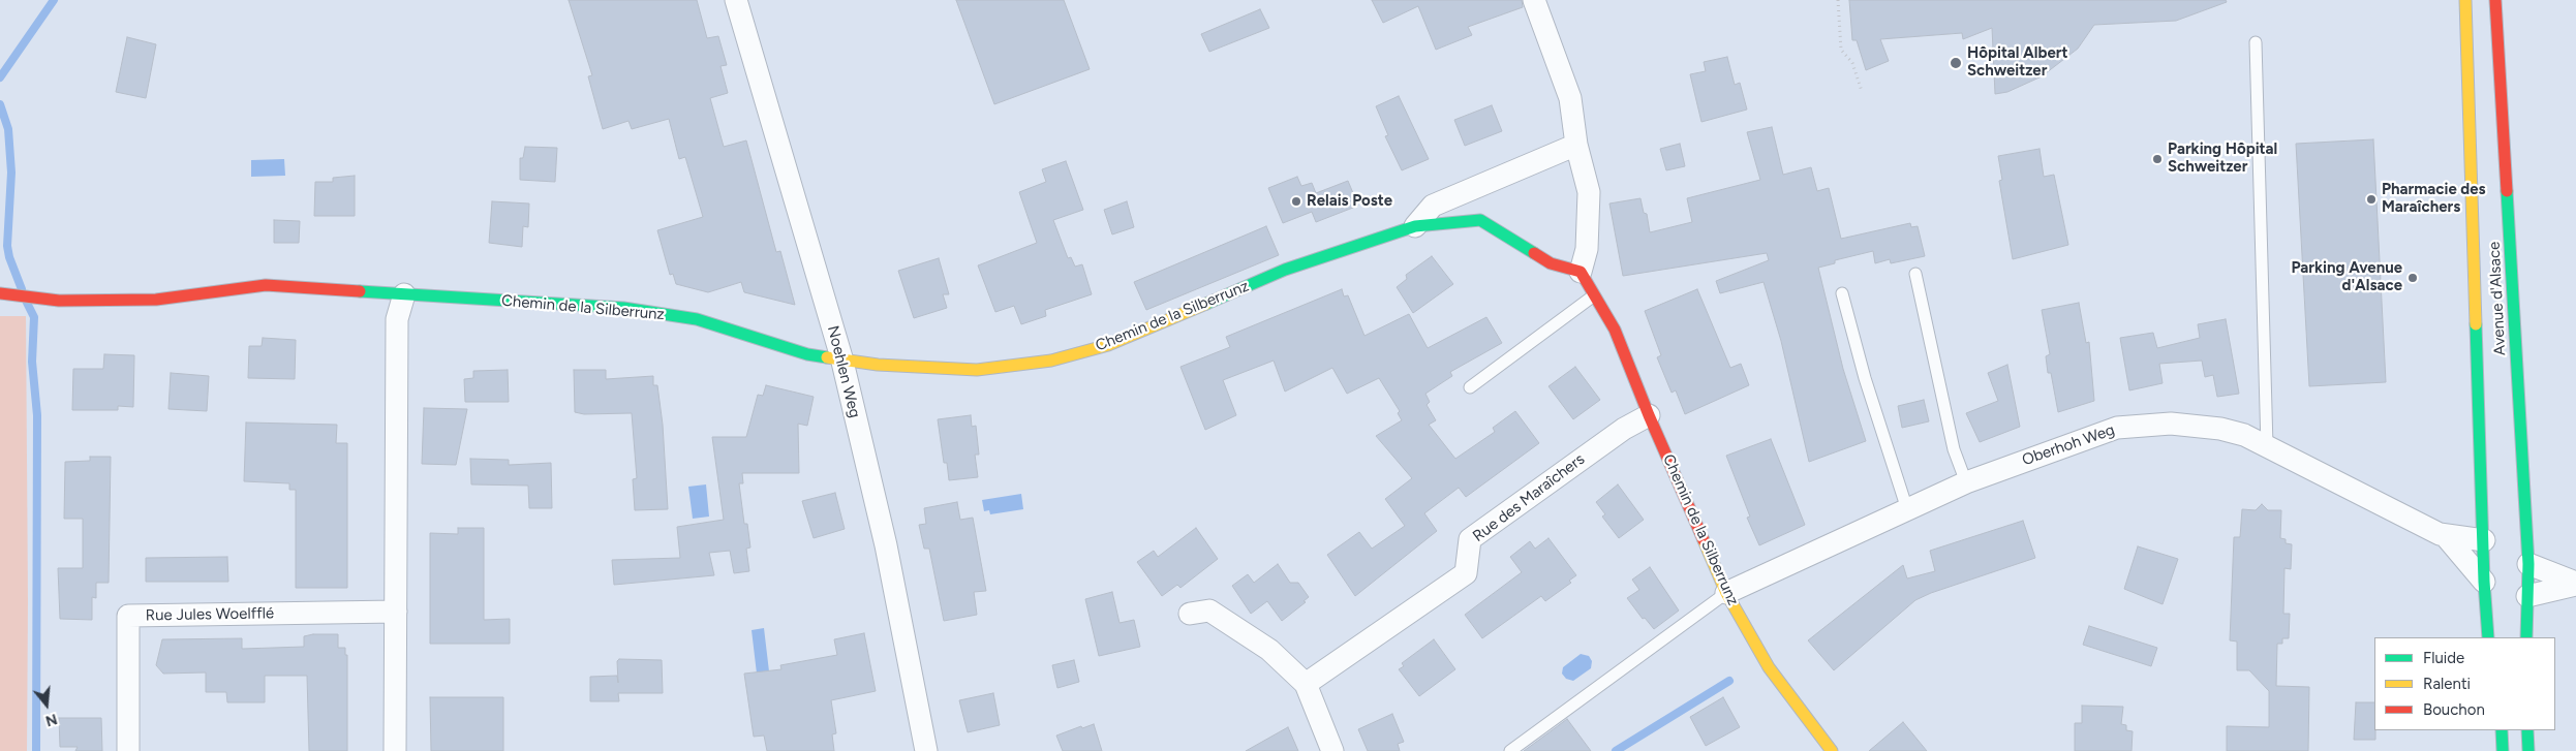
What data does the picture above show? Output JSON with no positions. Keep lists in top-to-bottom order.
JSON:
{
  "streets": {
    "street": [
      "Avenue d'Alsace",
      "Chemin de la Silberrunz",
      "Noehlen Weg",
      "Oberhoh Weg",
      "Rue des Maraîchers",
      "Rue Jules Woelfflé"
    ]
  },
  "crossings": [
    ["Avenue d'Alsace", "Oberhoh Weg"],
    ["Chemin de la Silberrunz", "Noehlen Weg"],
    ["Chemin de la Silberrunz", "Oberhoh Weg"],
    ["Chemin de la Silberrunz", "Rue des Maraîchers"]
  ],
  "places": [
    "Hôpital Albert Schweitzer",
    "Parking Hôpital Schweitzer",
    "Pharmacie des Maraîchers",
    "Relais Poste",
    "Parking Avenue d'Alsace"
  ],
  "legend": ["Fluide", "Ralenti", "Bouchon"],
  "north": "bottom"
}
